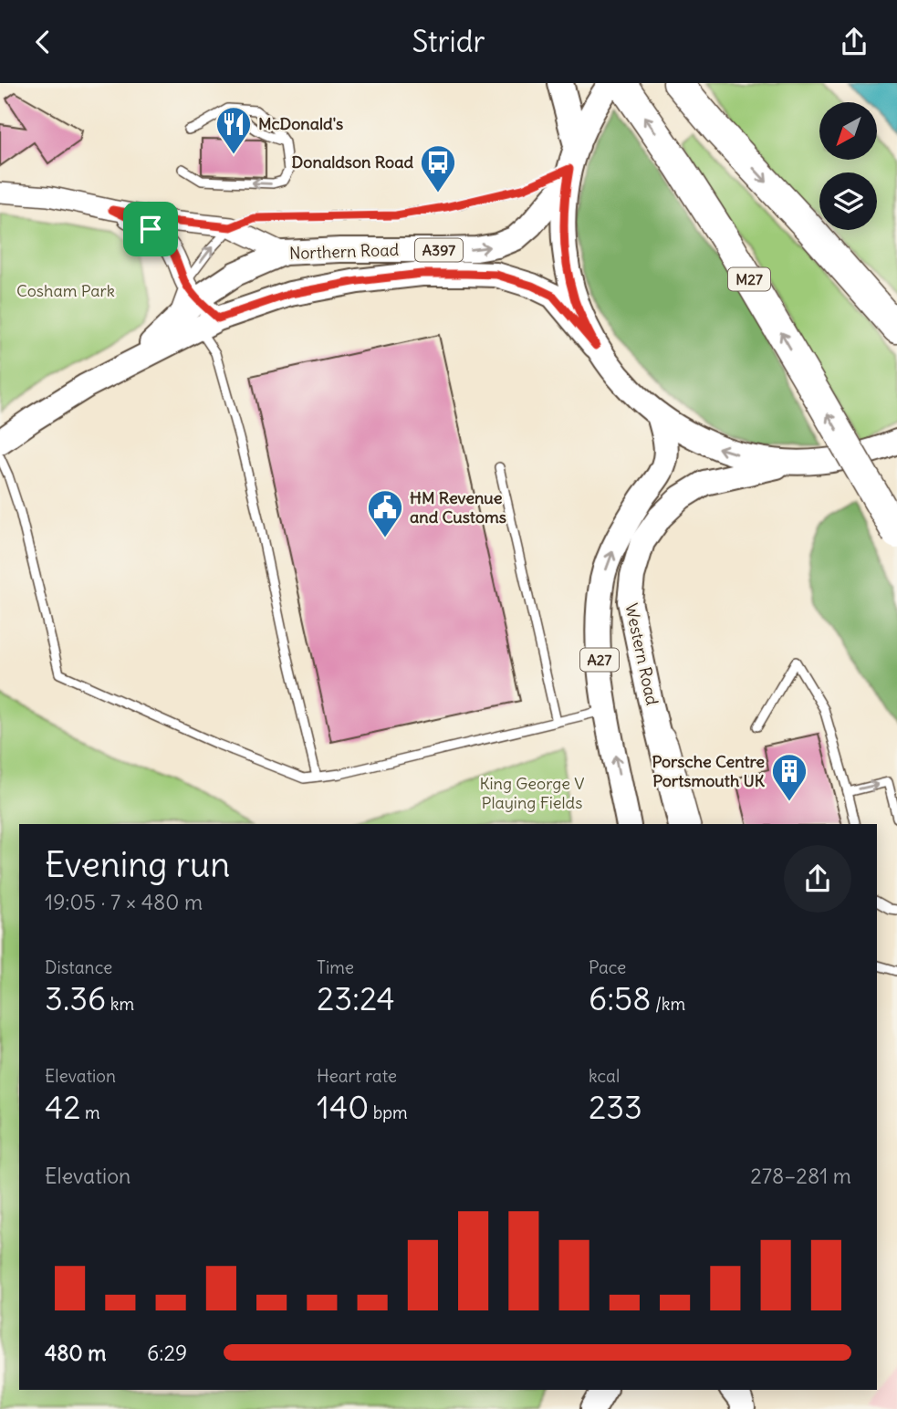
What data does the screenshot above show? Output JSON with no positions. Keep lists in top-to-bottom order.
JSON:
{
  "streets": {
    "highway": ["M27"],
    "main road": [
      "A397",
      "Northern Road",
      "Western Road",
      "A27"
    ]
  },
  "one_way": ["Western Road"],
  "parks": ["Cosham Park", "King George V Playing Fields"],
  "places": {
    "restaurant": ["McDonald's"],
    "bus stop": ["Donaldson Road"],
    "public building": ["HM Revenue and Customs"],
    "building": ["Porsche Centre Portsmouth UK"]
  },
  "north": "bottom left",
  "page": {
    "header": "Stridr",
    "heading": ["Evening run", "19:05 · 7 × 480 m"],
    "stats": [
      ["Distance", "3.36 km"],
      ["Time", "23:24"],
      ["Pace", "6:58 /km"],
      ["Elevation", "42 m"],
      ["Heart rate", "140 bpm"],
      ["kcal", "233"]
    ],
    "chart": ["Elevation", "278–281 m"],
    "list": [
      {
        "name": "480 m",
        "note": "6:29"
      }
    ]
  }
}
